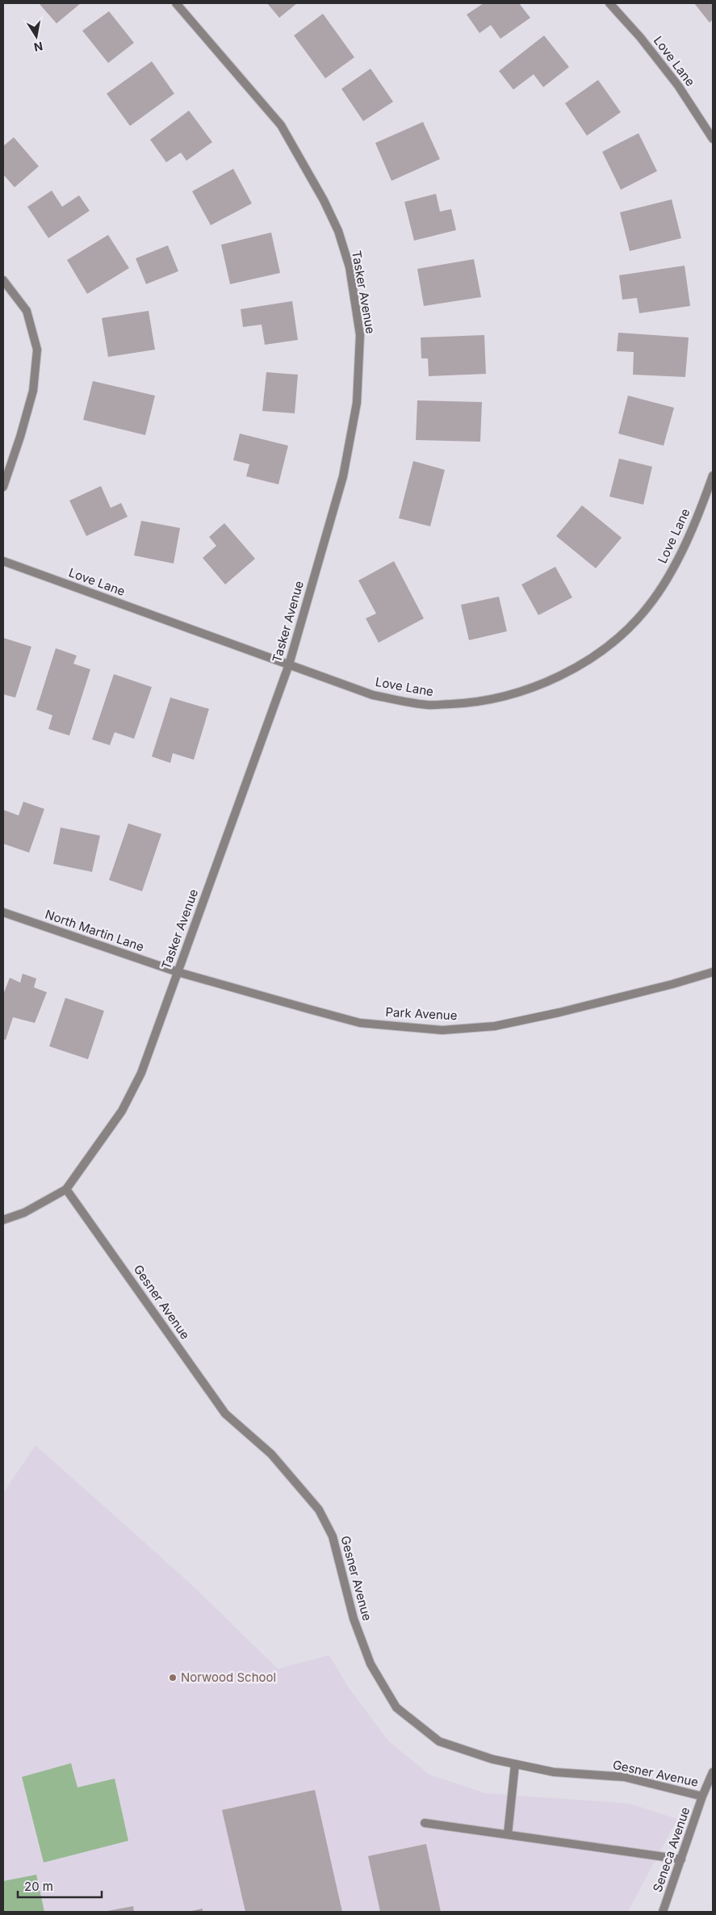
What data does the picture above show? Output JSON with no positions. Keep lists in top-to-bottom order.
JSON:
{
  "streets": {
    "street": [
      "Love Lane",
      "Tasker Avenue",
      "North Martin Lane",
      "Park Avenue",
      "Gesner Avenue",
      "Seneca Avenue"
    ]
  },
  "crossings": [
    ["Love Lane", "Tasker Avenue"],
    ["Tasker Avenue", "North Martin Lane"],
    ["Tasker Avenue", "Park Avenue"],
    ["Tasker Avenue", "Gesner Avenue"],
    ["North Martin Lane", "Park Avenue"],
    ["Gesner Avenue", "Seneca Avenue"]
  ],
  "places": ["Norwood School"],
  "scale_bar": "20 m",
  "north": "bottom"
}
